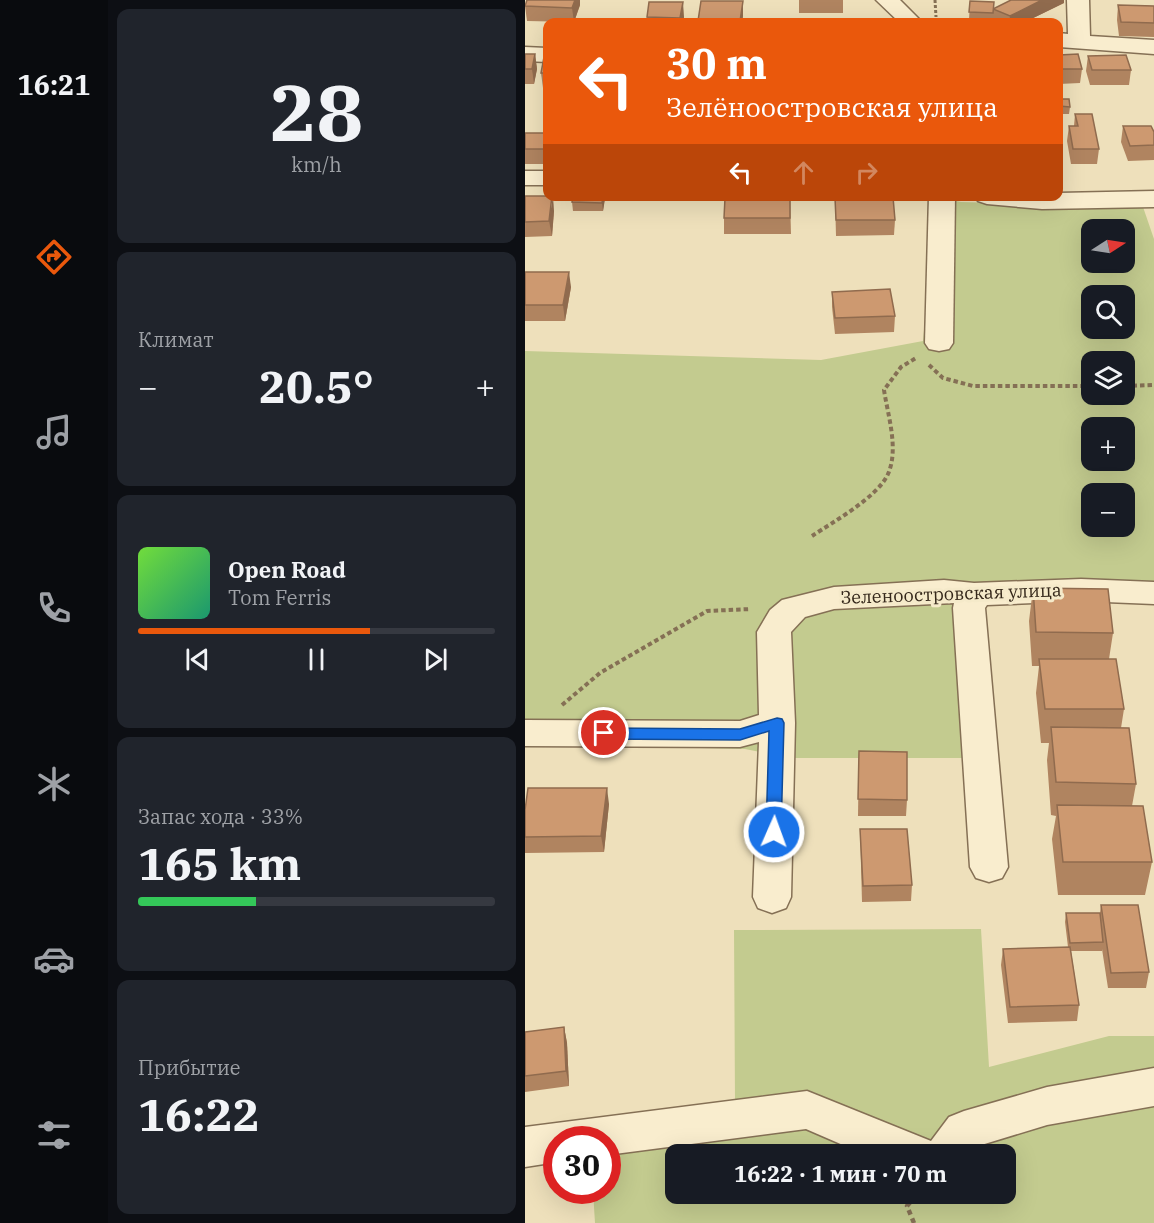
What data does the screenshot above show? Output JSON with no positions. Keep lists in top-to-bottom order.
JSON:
{
  "streets": {
    "street": ["Зеленоостровская улица"]
  },
  "north": "right",
  "page": {
    "tabs": "16:21",
    "tile": [
      ["28", "km/h"],
      "Климат",
      ["Запас хода · 33%", "165 km"],
      ["Прибытие", "16:22"]
    ],
    "turn": ["30 m", "Зелёноостровская улица"],
    "map_buttons": ["+", "−"],
    "heat": ["−", "20.5°", "+"],
    "song": ["Open Road", "Tom Ferris"],
    "limit": "30",
    "trip": "16:22 · 1 мин · 70 m"
  }
}
